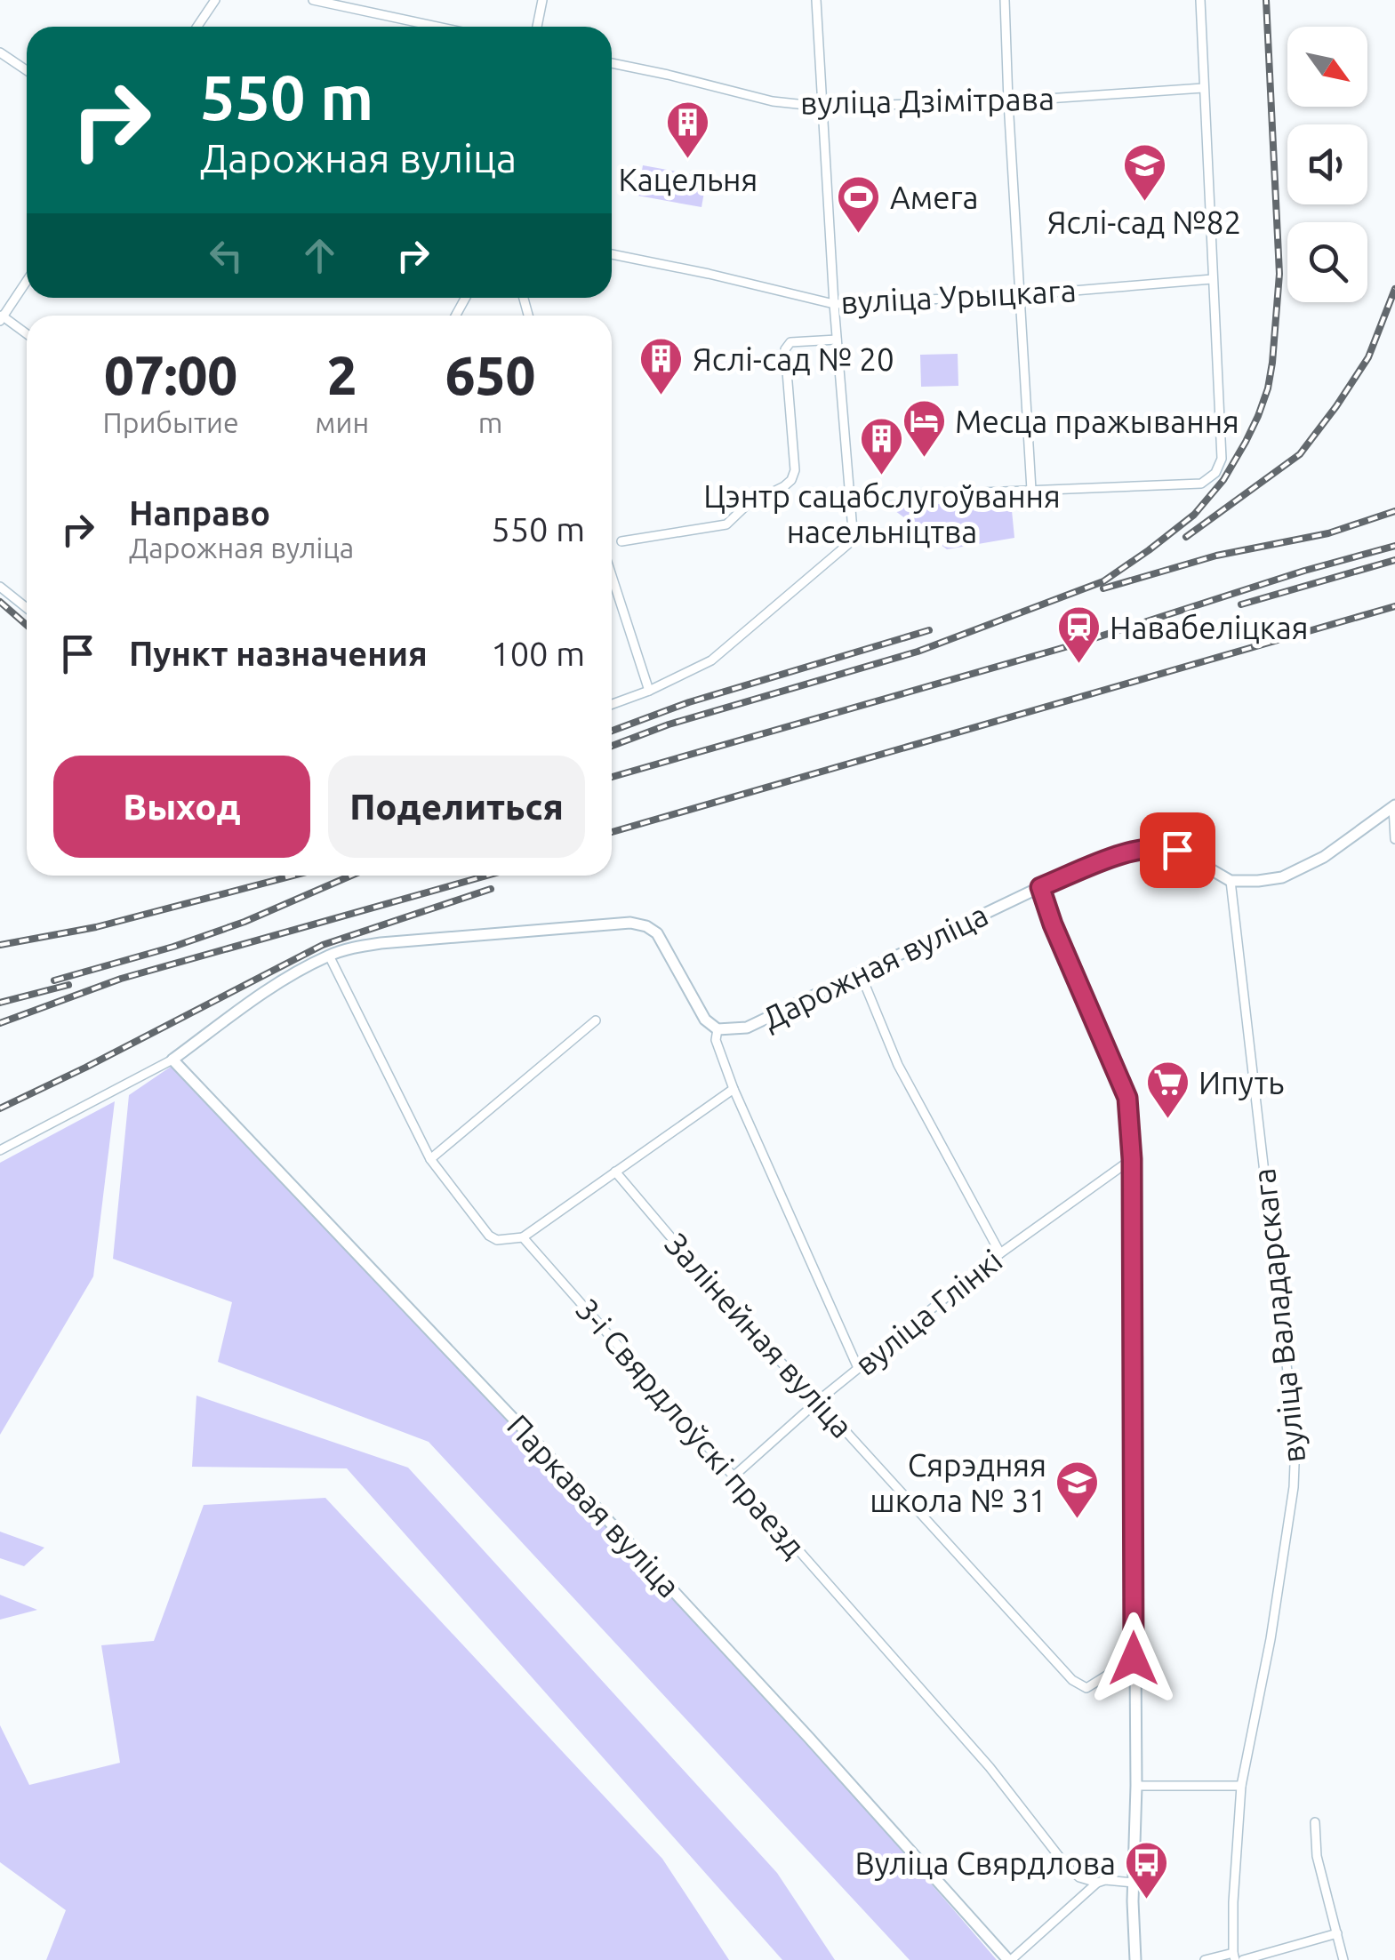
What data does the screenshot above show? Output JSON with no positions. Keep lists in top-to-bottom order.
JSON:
{
  "streets": {
    "street": [
      "вуліца Дзімітрава",
      "вуліца Урыцкага",
      "Дарожная вуліца",
      "вуліца Глінкі",
      "вуліца Валадарскага",
      "Залінейная вуліца",
      "3-і Свярдлоўскі праезд",
      "Паркавая вуліца"
    ]
  },
  "crossings": [
    ["Дарожная вуліца", "вуліца Валадарскага"],
    ["Дарожная вуліца", "Паркавая вуліца"],
    ["вуліца Глінкі", "Залінейная вуліца"],
    ["вуліца Глінкі", "3-і Свярдлоўскі праезд"]
  ],
  "places": {
    "building": ["Кацельня", "Яслі-сад № 20", "Цэнтр сацабслугоўвання насельніцтва"],
    "school or university": ["Яслі-сад №82", "Сярэдняя школа № 31"],
    "sports": ["Амега"],
    "hotel": ["Месца пражывання"],
    "station": ["Навабеліцкая"],
    "supermarket": ["Ипуть"],
    "bus stop": ["Вуліца Свярдлова"]
  },
  "north": "bottom right",
  "page": {
    "turn": ["550 m", "Дарожная вуліца"],
    "eta": [
      "07:00",
      "Прибытие",
      "2",
      "мин",
      "650",
      "m"
    ],
    "list": [
      {
        "name": "Направо",
        "note": "Дарожная вуліца",
        "value": "550 m"
      },
      {
        "name": "Пункт назначения",
        "value": "100 m"
      }
    ],
    "buttons": ["Выход", "Поделиться"]
  }
}
